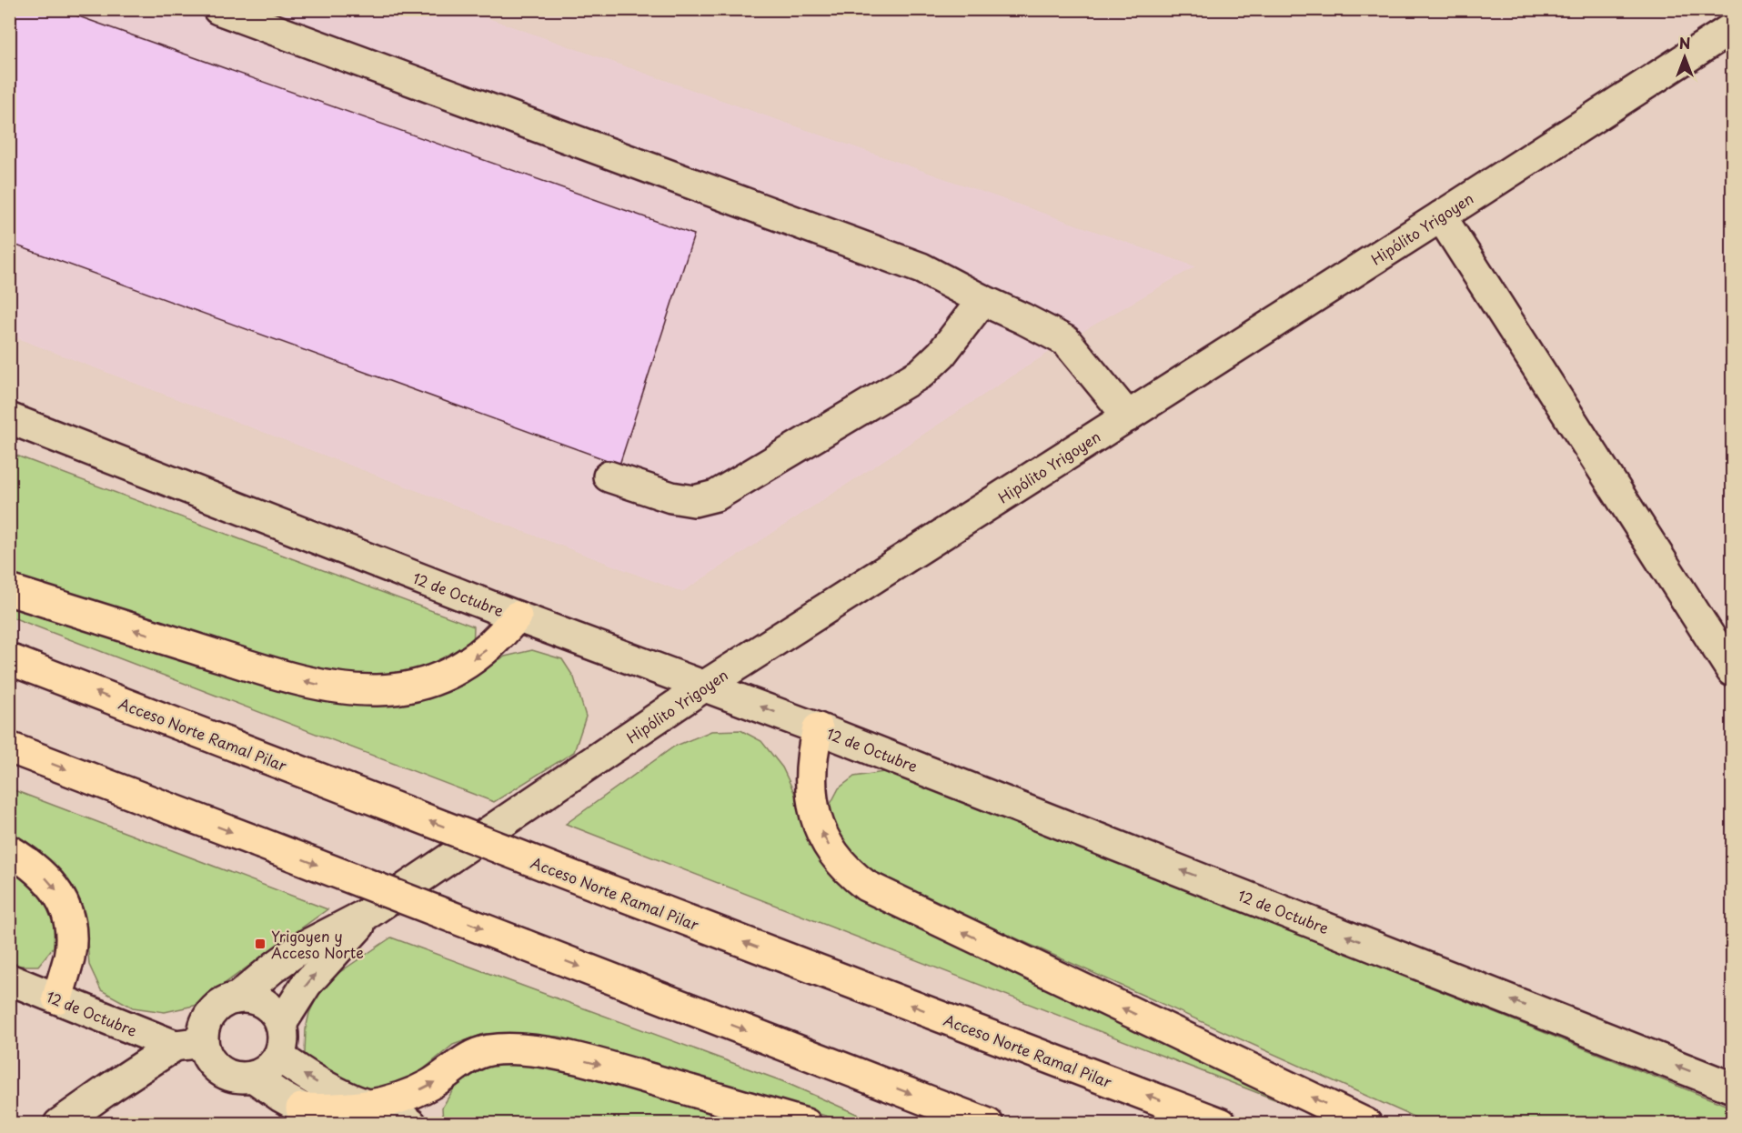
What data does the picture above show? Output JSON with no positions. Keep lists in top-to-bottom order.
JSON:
{
  "streets": {
    "highway": ["Acceso Norte Ramal Pilar"],
    "street": ["Hipólito Yrigoyen", "12 de Octubre"]
  },
  "crossings": [
    ["Hipólito Yrigoyen", "12 de Octubre"]
  ],
  "one_way": ["12 de Octubre"],
  "places": {
    "transit": ["Yrigoyen y Acceso Norte"]
  },
  "north": "top"
}
